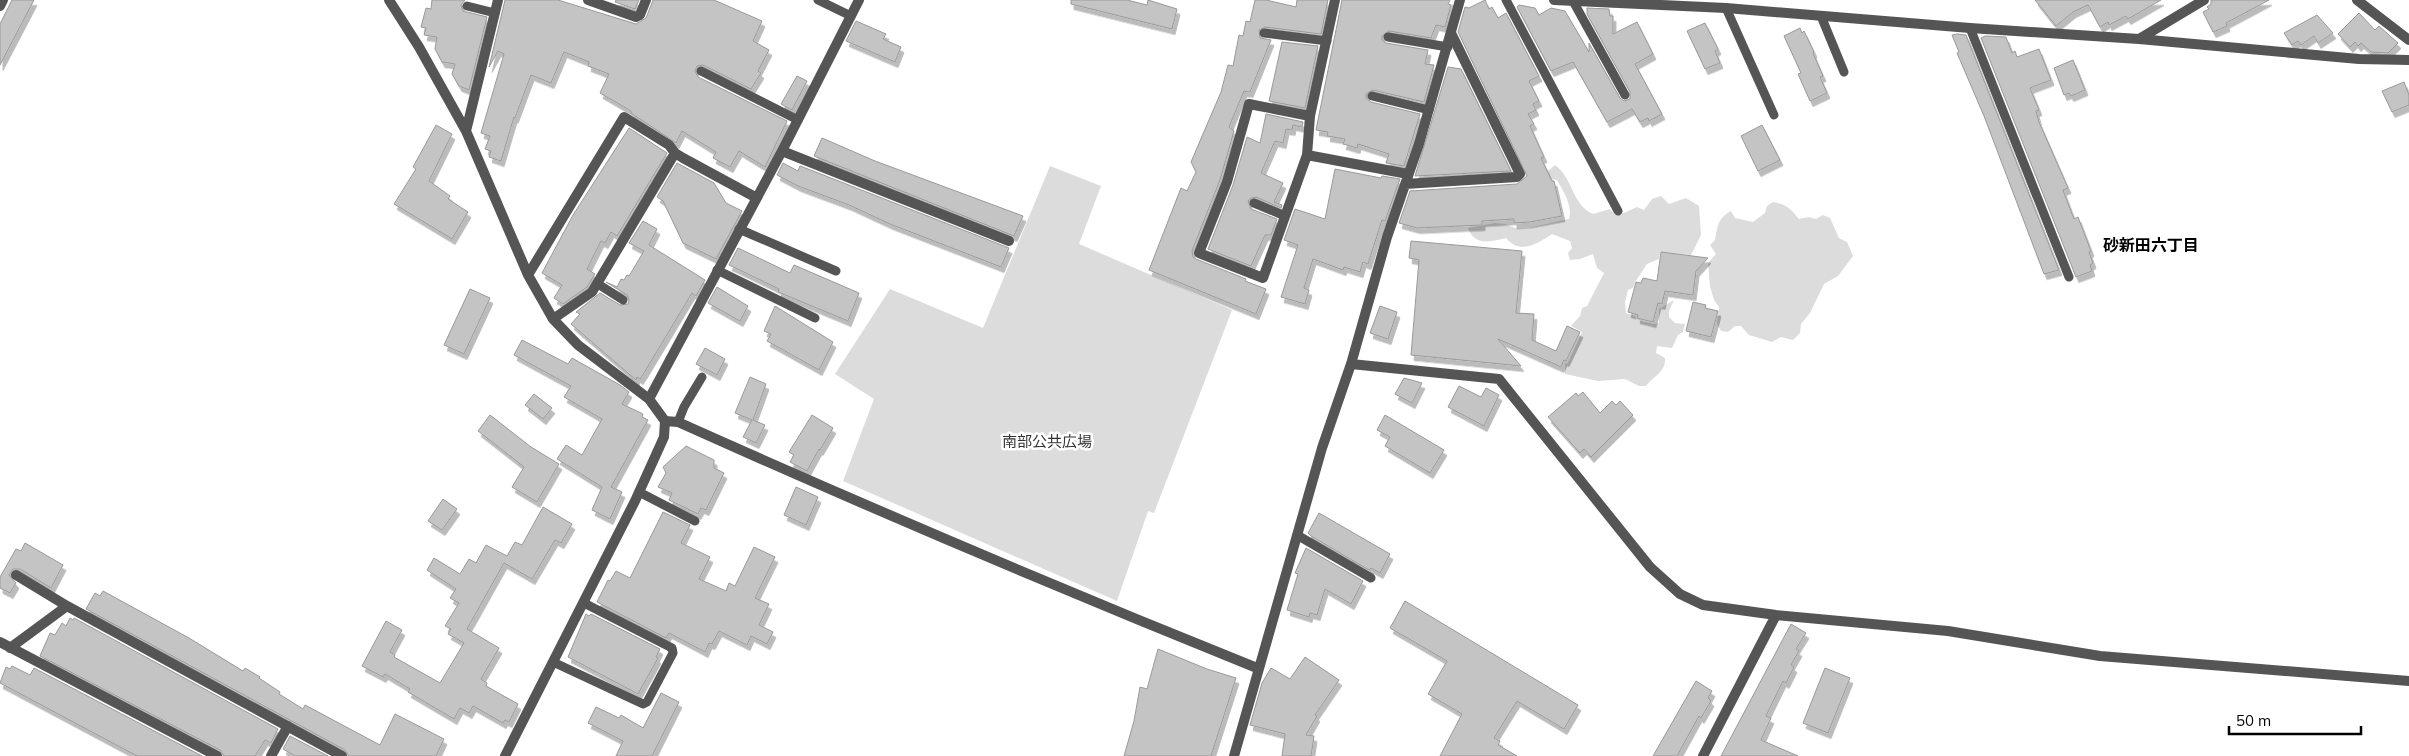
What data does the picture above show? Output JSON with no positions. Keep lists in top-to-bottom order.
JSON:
{
  "districts": ["砂新田六丁目"],
  "parks": ["南部公共広場"],
  "scale_bar": "50 m"
}
